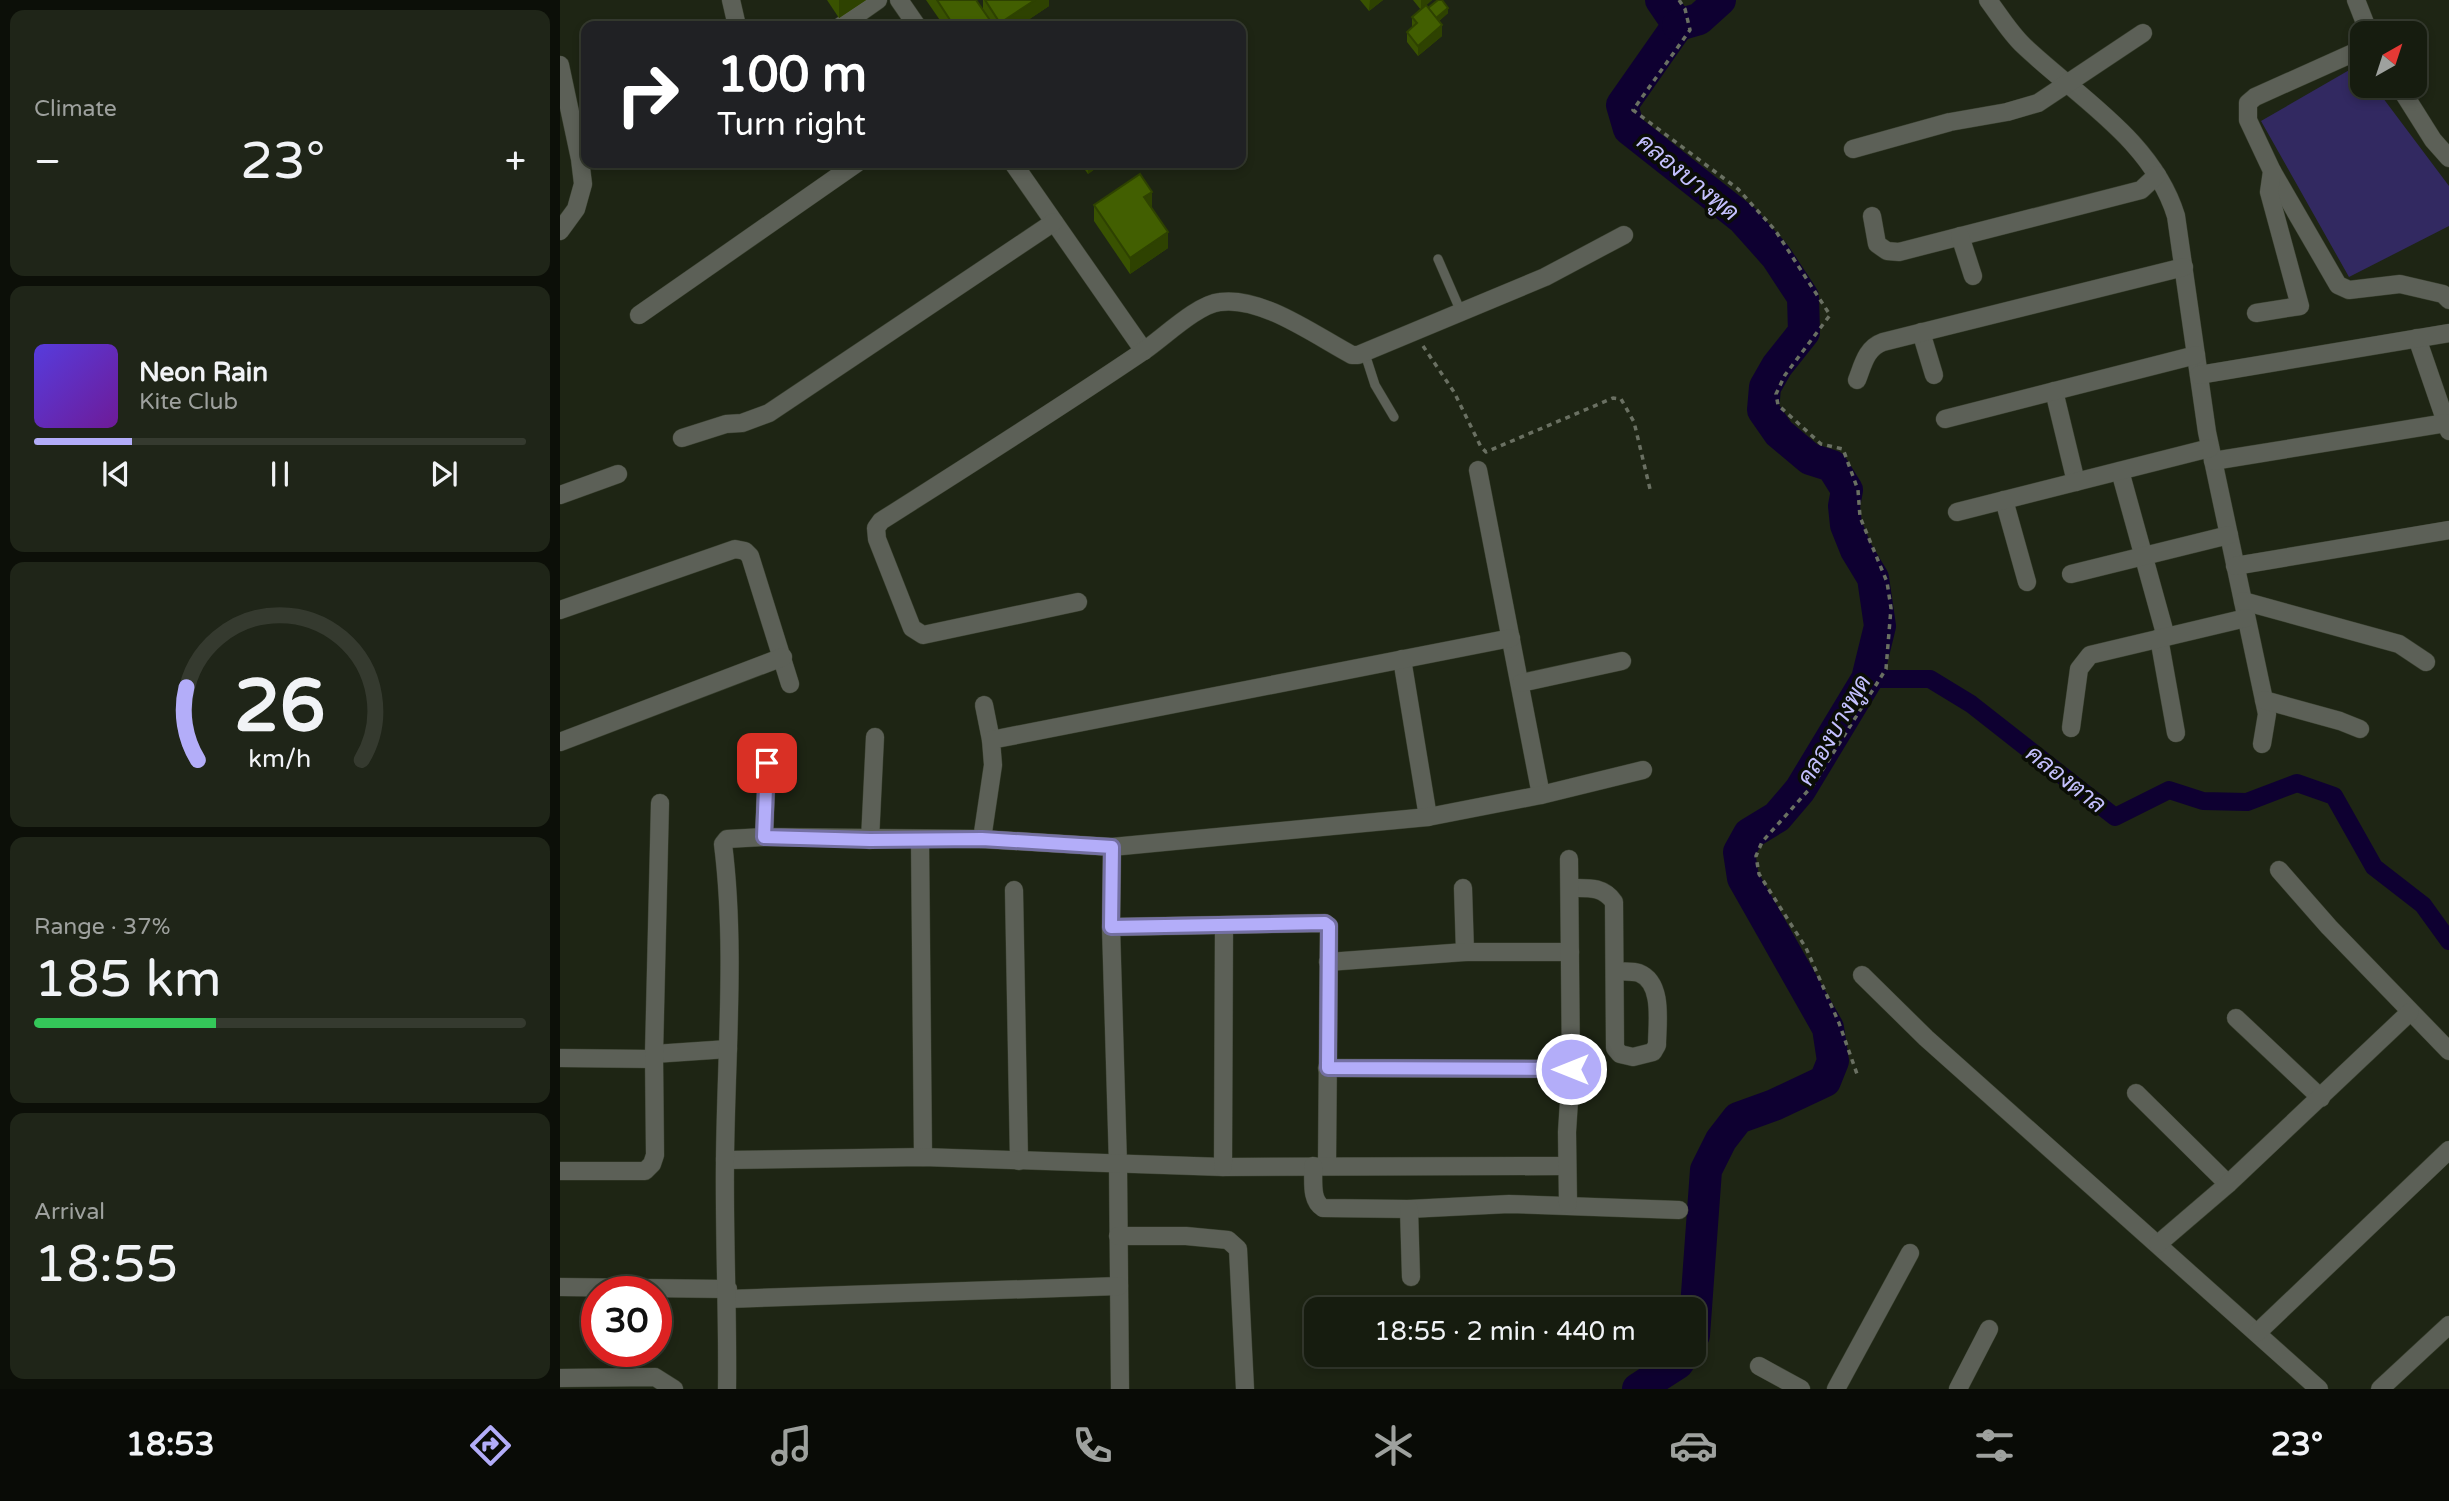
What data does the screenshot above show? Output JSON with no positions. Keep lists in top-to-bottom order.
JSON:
{
  "water": ["คลองบางพูด", "คลองตาล"],
  "north": "top right",
  "page": {
    "tile": [
      "Climate",
      ["Range · 37%", "185 km"],
      ["Arrival", "18:55"]
    ],
    "turn": ["100 m", "Turn right"],
    "heat": ["−", "23°", "+"],
    "song": ["Neon Rain", "Kite Club"],
    "limit": "30",
    "trip": "18:55 · 2 min · 440 m",
    "tabs": ["18:53", "23°"],
    "gauge": ["26", "km/h"]
  }
}
